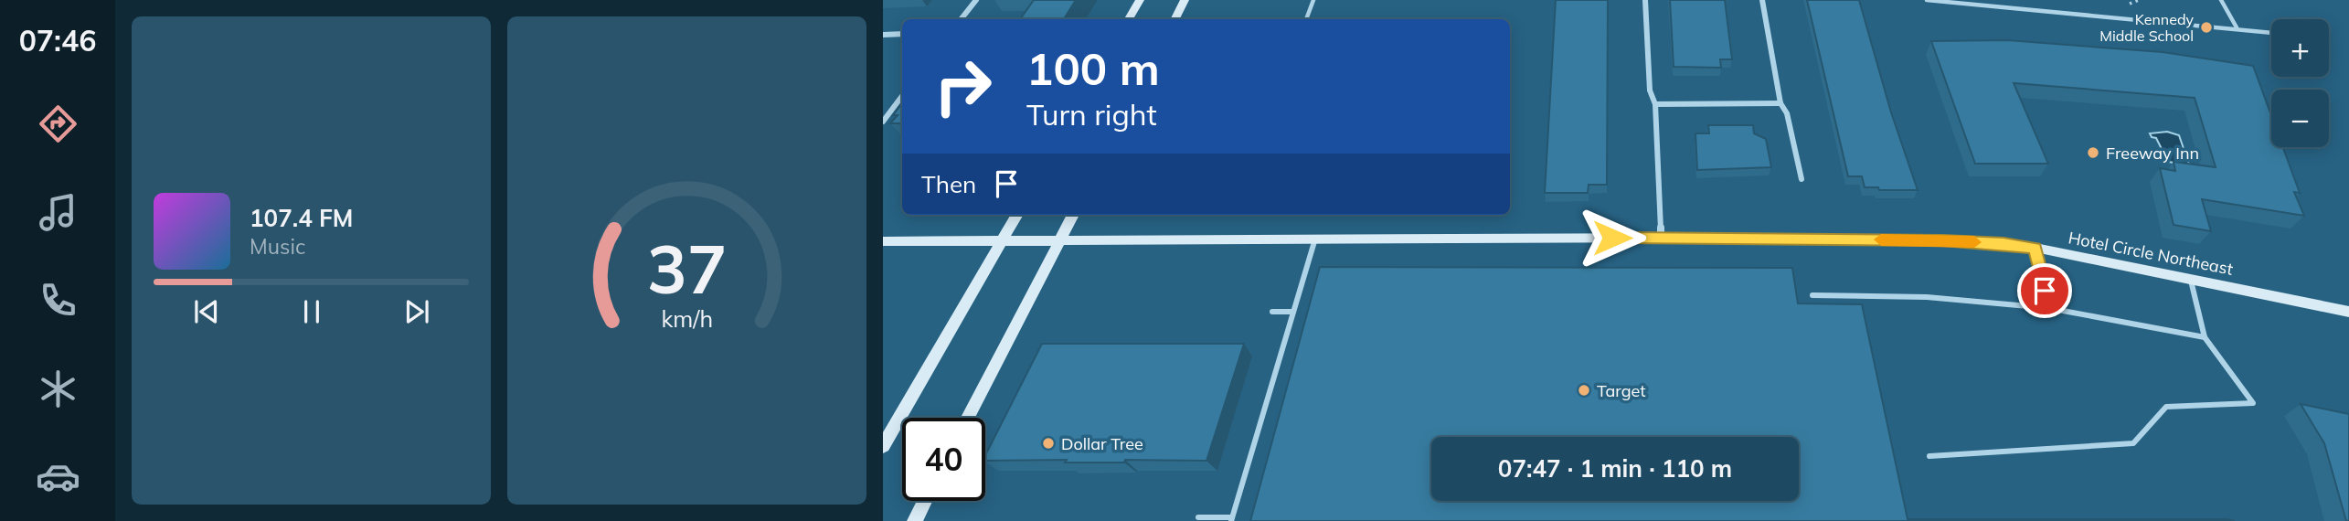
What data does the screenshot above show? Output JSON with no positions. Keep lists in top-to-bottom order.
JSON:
{
  "streets": {
    "street": ["Hotel Circle Northeast"]
  },
  "places": [
    "Kennedy Middle School",
    "Freeway Inn",
    "Target",
    "Dollar Tree"
  ],
  "page": {
    "tabs": "07:46",
    "map_buttons": ["+", "−"],
    "turn": ["100 m", "Turn right"],
    "then": "Then",
    "song": ["107.4 FM", "Music"],
    "limit": "40",
    "trip": "07:47 · 1 min · 110 m",
    "gauge": ["37", "km/h"]
  }
}
